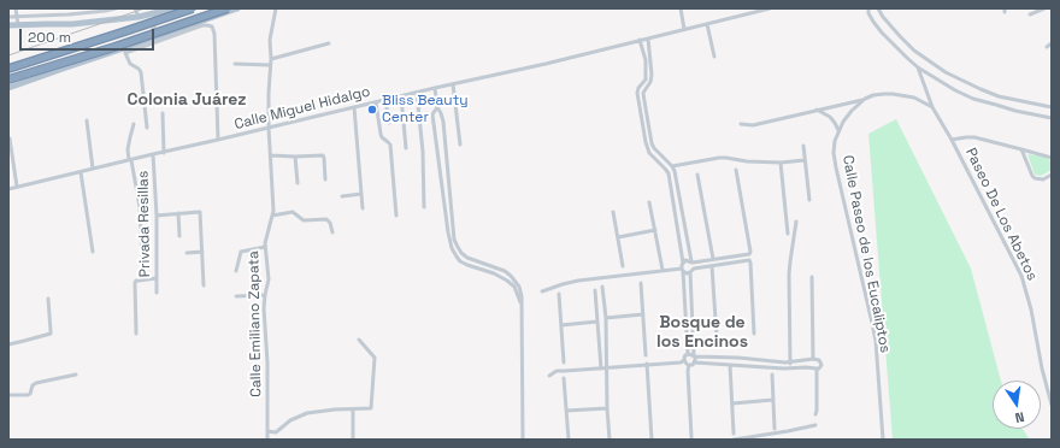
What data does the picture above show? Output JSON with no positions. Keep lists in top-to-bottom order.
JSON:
{
  "streets": {
    "street": [
      "Calle Miguel Hidalgo",
      "Paseo De Los Abetos",
      "Privada Resillas",
      "Calle Paseo de los Eucaliptos",
      "Calle Emiliano Zapata"
    ]
  },
  "crossings": [
    ["Calle Miguel Hidalgo", "Privada Resillas"],
    ["Calle Miguel Hidalgo", "Calle Emiliano Zapata"]
  ],
  "districts": ["Colonia Juárez", "Bosque de los Encinos"],
  "places": ["Bliss Beauty Center"],
  "scale_bar": "200 m",
  "north": "bottom"
}
